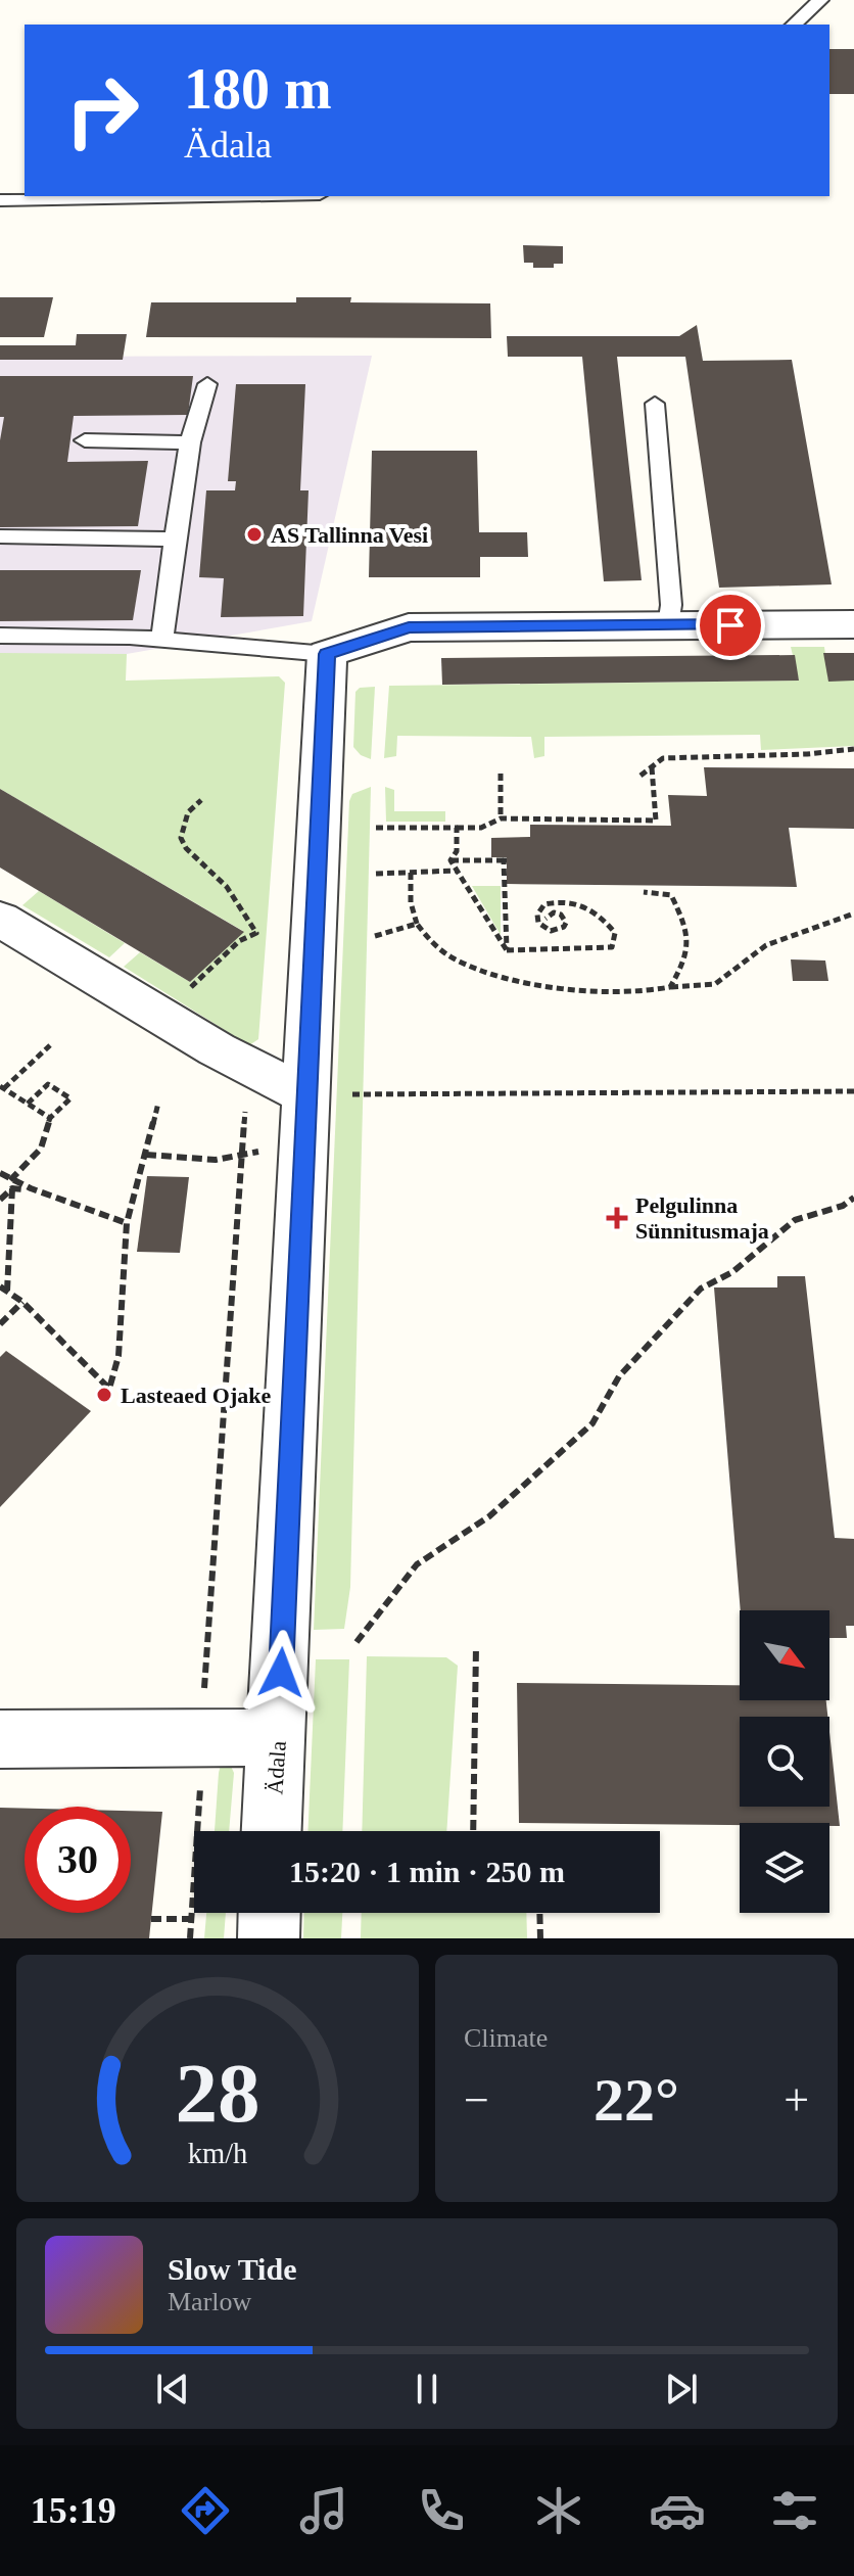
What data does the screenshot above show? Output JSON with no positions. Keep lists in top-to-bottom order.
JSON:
{
  "streets": {
    "street": ["Ädala"]
  },
  "places": {
    "other": ["AS Tallinna Vesi", "Lasteaed Ojake"],
    "health": ["Pelgulinna Sünnitusmaja"]
  },
  "north": "bottom right",
  "page": {
    "turn": ["180 m", "Ädala"],
    "limit": "30",
    "trip": "15:20 · 1 min · 250 m",
    "tile": "Climate",
    "heat": ["−", "22°", "+"],
    "song": ["Slow Tide", "Marlow"],
    "tabs": "15:19",
    "gauge": ["28", "km/h"]
  }
}
